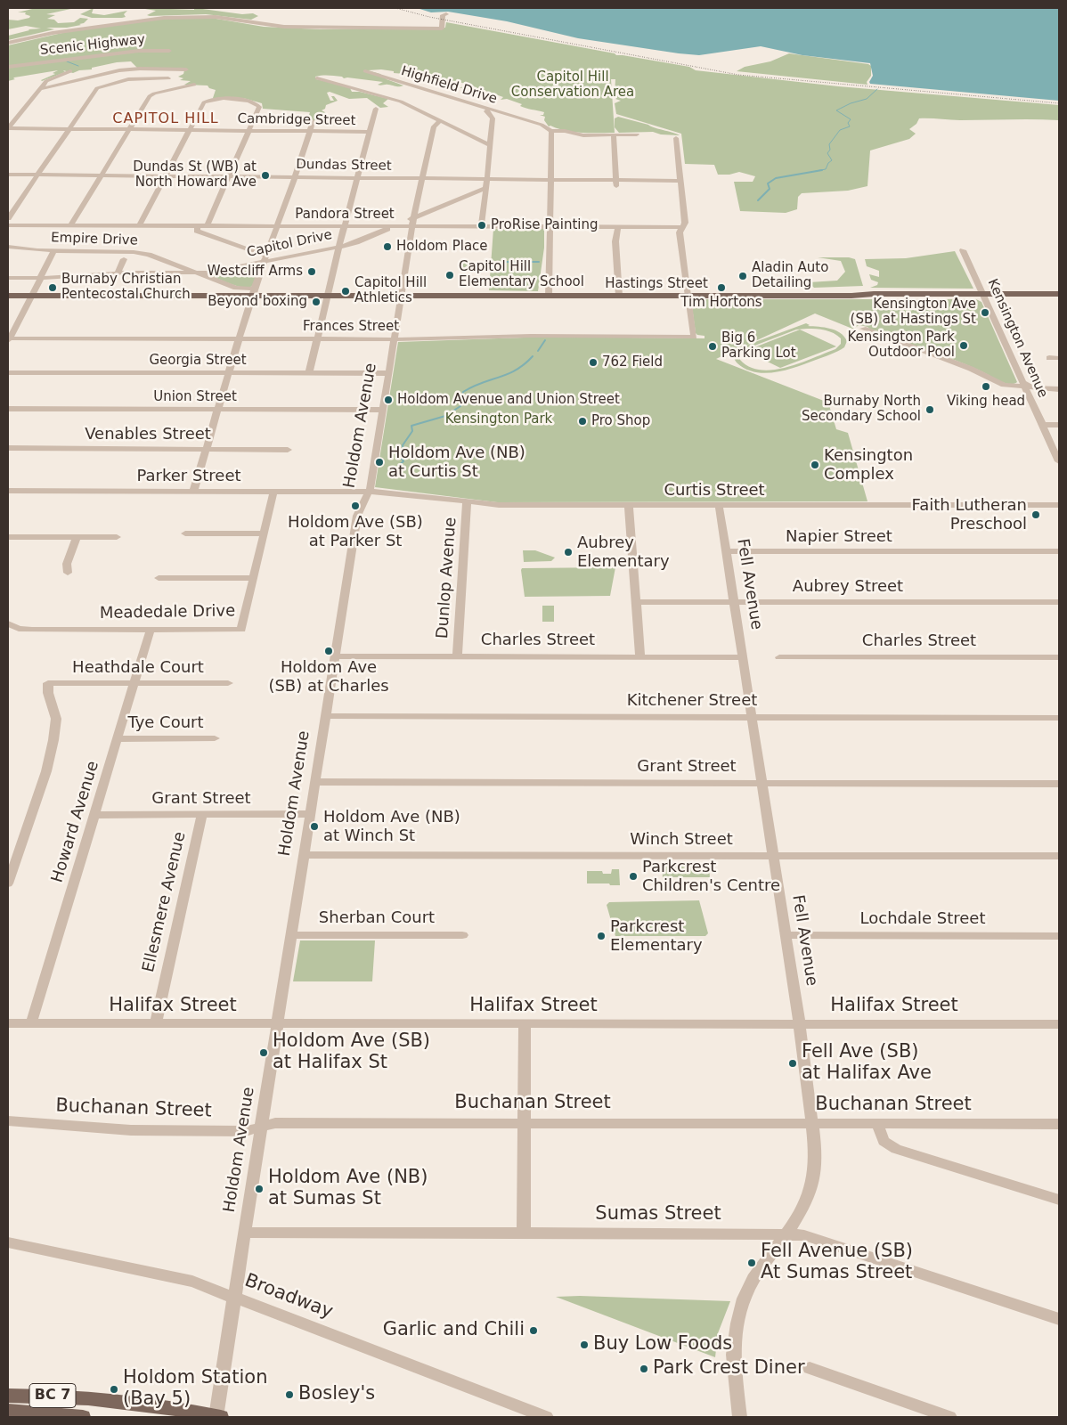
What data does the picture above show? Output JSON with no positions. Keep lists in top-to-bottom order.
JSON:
{
  "streets": {
    "main road": ["Hastings Street", "BC 7"],
    "street": [
      "Scenic Highway",
      "Highfield Drive",
      "Cambridge Street",
      "Dundas Street",
      "Pandora Street",
      "Empire Drive",
      "Capitol Drive",
      "Frances Street",
      "Kensington Avenue",
      "Georgia Street",
      "Union Street",
      "Holdom Avenue",
      "Venables Street",
      "Parker Street",
      "Curtis Street",
      "Napier Street",
      "Dunlop Avenue",
      "Fell Avenue",
      "Aubrey Street",
      "Meadedale Drive",
      "Charles Street",
      "Heathdale Court",
      "Kitchener Street",
      "Tye Court",
      "Grant Street",
      "Howard Avenue",
      "Winch Street",
      "Ellesmere Avenue",
      "Sherban Court",
      "Lochdale Street",
      "Halifax Street",
      "Buchanan Street",
      "Sumas Street",
      "Broadway"
    ]
  },
  "crossings": [
    ["Dundas Street", "Holdom Avenue"],
    ["Pandora Street", "Capitol Drive"],
    ["Pandora Street", "Holdom Avenue"],
    ["Empire Drive", "Capitol Drive"],
    ["Empire Drive", "Hastings Street"],
    ["Capitol Drive", "Holdom Avenue"],
    ["Hastings Street", "Frances Street"],
    ["Hastings Street", "Kensington Avenue"],
    ["Hastings Street", "Holdom Avenue"],
    ["Frances Street", "Holdom Avenue"],
    ["Georgia Street", "Holdom Avenue"],
    ["Union Street", "Holdom Avenue"],
    ["Holdom Avenue", "Parker Street"],
    ["Holdom Avenue", "Curtis Street"],
    ["Holdom Avenue", "Charles Street"],
    ["Holdom Avenue", "Kitchener Street"],
    ["Holdom Avenue", "Grant Street"],
    ["Holdom Avenue", "Winch Street"],
    ["Holdom Avenue", "Sherban Court"],
    ["Holdom Avenue", "Halifax Street"],
    ["Holdom Avenue", "Buchanan Street"],
    ["Holdom Avenue", "Sumas Street"],
    ["Holdom Avenue", "Broadway"],
    ["Holdom Avenue", "BC 7"],
    ["Parker Street", "Curtis Street"],
    ["Parker Street", "Meadedale Drive"],
    ["Curtis Street", "Dunlop Avenue"],
    ["Curtis Street", "Fell Avenue"],
    ["Napier Street", "Fell Avenue"],
    ["Dunlop Avenue", "Charles Street"],
    ["Fell Avenue", "Aubrey Street"],
    ["Fell Avenue", "Charles Street"],
    ["Fell Avenue", "Kitchener Street"],
    ["Fell Avenue", "Grant Street"],
    ["Fell Avenue", "Winch Street"],
    ["Fell Avenue", "Lochdale Street"],
    ["Fell Avenue", "Halifax Street"],
    ["Fell Avenue", "Buchanan Street"],
    ["Fell Avenue", "Sumas Street"],
    ["Meadedale Drive", "Howard Avenue"],
    ["Heathdale Court", "Howard Avenue"],
    ["Tye Court", "Howard Avenue"],
    ["Grant Street", "Howard Avenue"],
    ["Grant Street", "Ellesmere Avenue"],
    ["Howard Avenue", "Halifax Street"],
    ["Ellesmere Avenue", "Halifax Street"]
  ],
  "districts": ["CAPITOL HILL"],
  "parks": ["Capitol Hill Conservation Area", "Kensington Park"],
  "places": [
    "Dundas St (WB) at North Howard Ave",
    "ProRise Painting",
    "Holdom Place",
    "Westcliff Arms",
    "Capitol Hill Elementary School",
    "Aladin Auto Detailing",
    "Burnaby Christian Pentecostal Church",
    "Tim Hortons",
    "Capitol Hill Athletics",
    "Beyond boxing",
    "Kensington Ave (SB) at Hastings St",
    "Kensington Park Outdoor Pool",
    "Big 6 Parking Lot",
    "762 Field",
    "Viking head",
    "Holdom Avenue and Union Street",
    "Burnaby North Secondary School",
    "Pro Shop",
    "Holdom Ave (NB) at Curtis St",
    "Kensington Complex",
    "Holdom Ave (SB) at Parker St",
    "Faith Lutheran Preschool",
    "Aubrey Elementary",
    "Holdom Ave (SB) at Charles",
    "Holdom Ave (NB) at Winch St",
    "Parkcrest Children's Centre",
    "Parkcrest Elementary",
    "Holdom Ave (SB) at Halifax St",
    "Fell Ave (SB) at Halifax Ave",
    "Holdom Ave (NB) at Sumas St",
    "Fell Avenue (SB) At Sumas Street",
    "Garlic and Chili",
    "Buy Low Foods",
    "Park Crest Diner",
    "Holdom Station (Bay 5)",
    "Bosley's"
  ]
}
